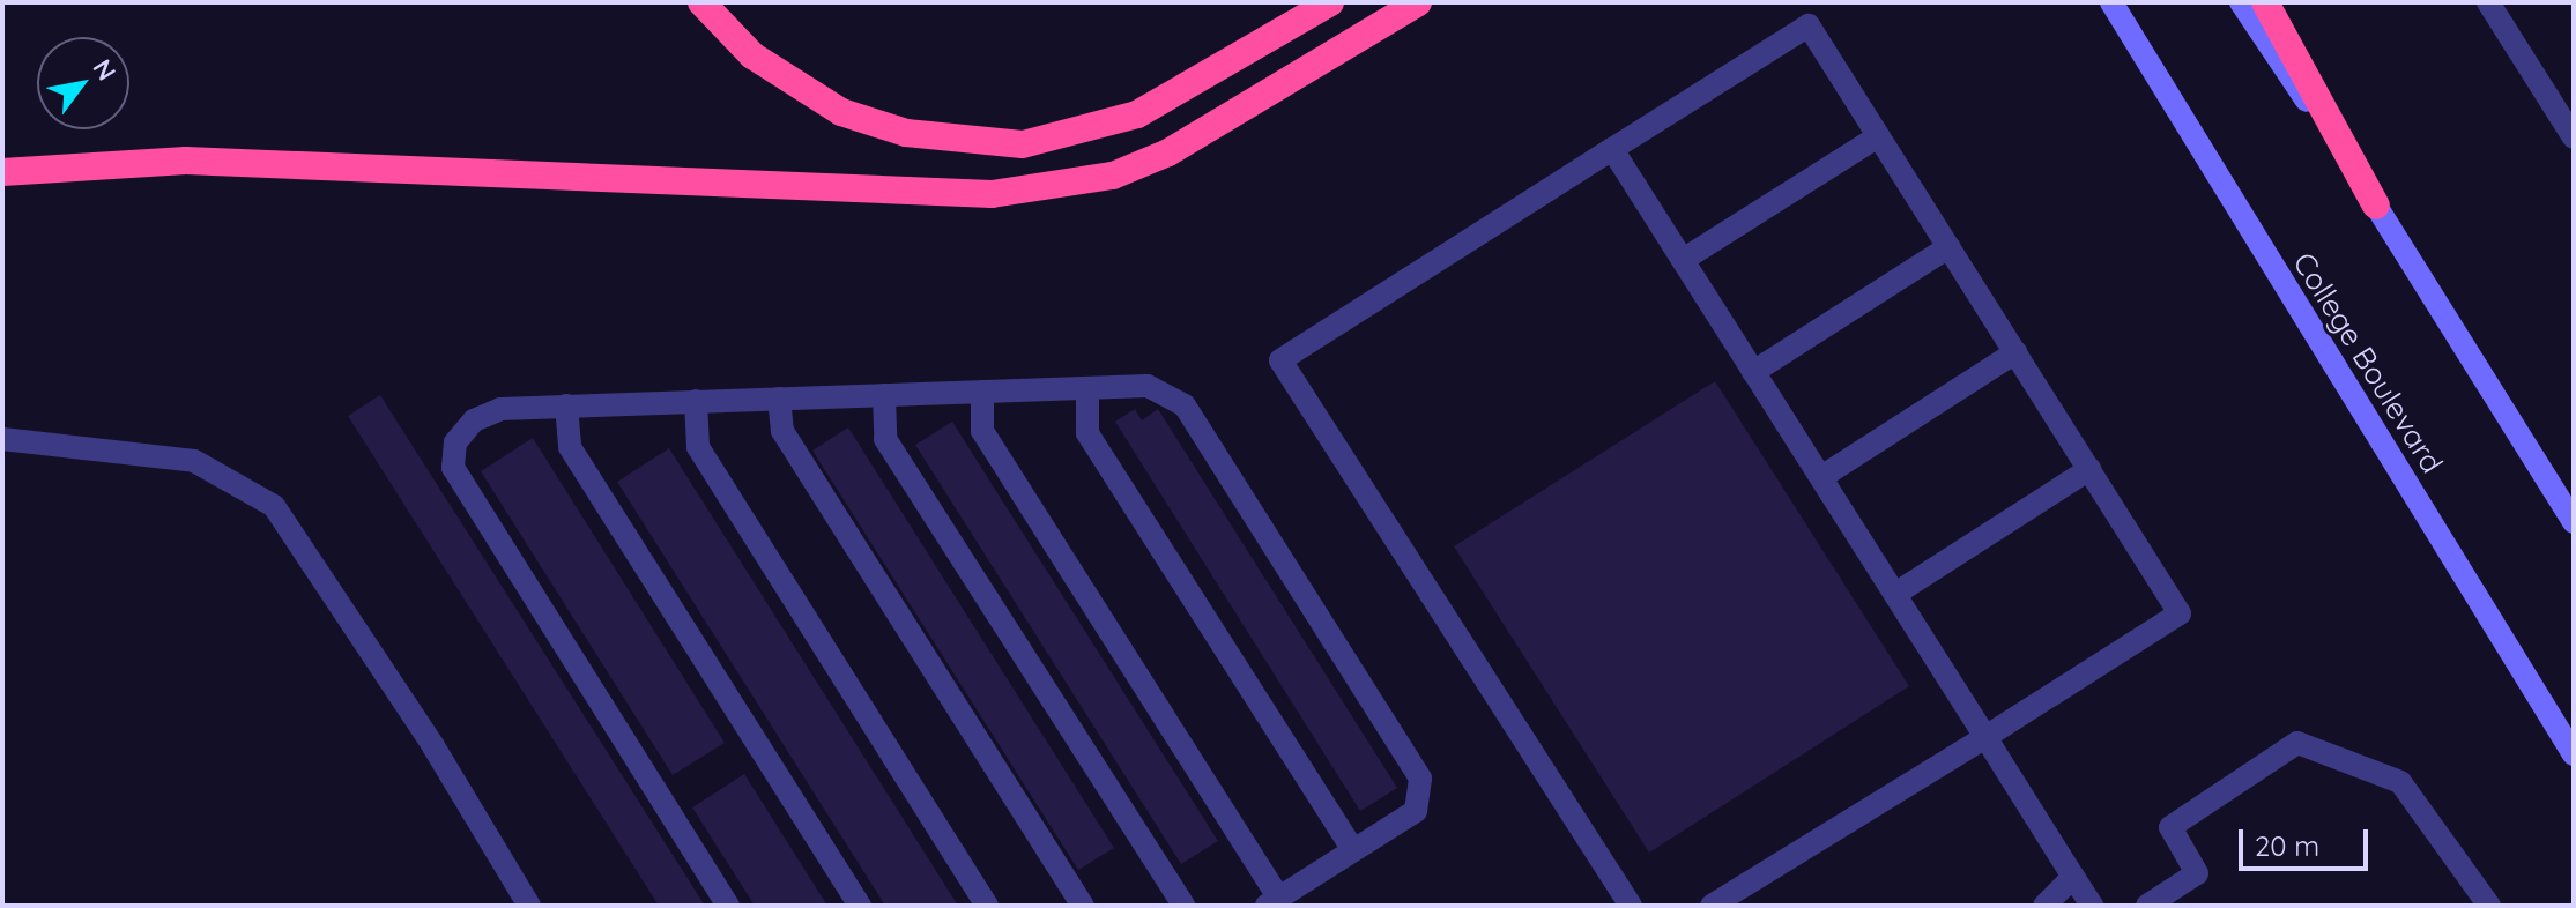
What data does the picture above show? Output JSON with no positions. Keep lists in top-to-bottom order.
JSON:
{
  "streets": {
    "main road": ["College Boulevard"]
  },
  "scale_bar": "20 m",
  "north": "top right"
}
